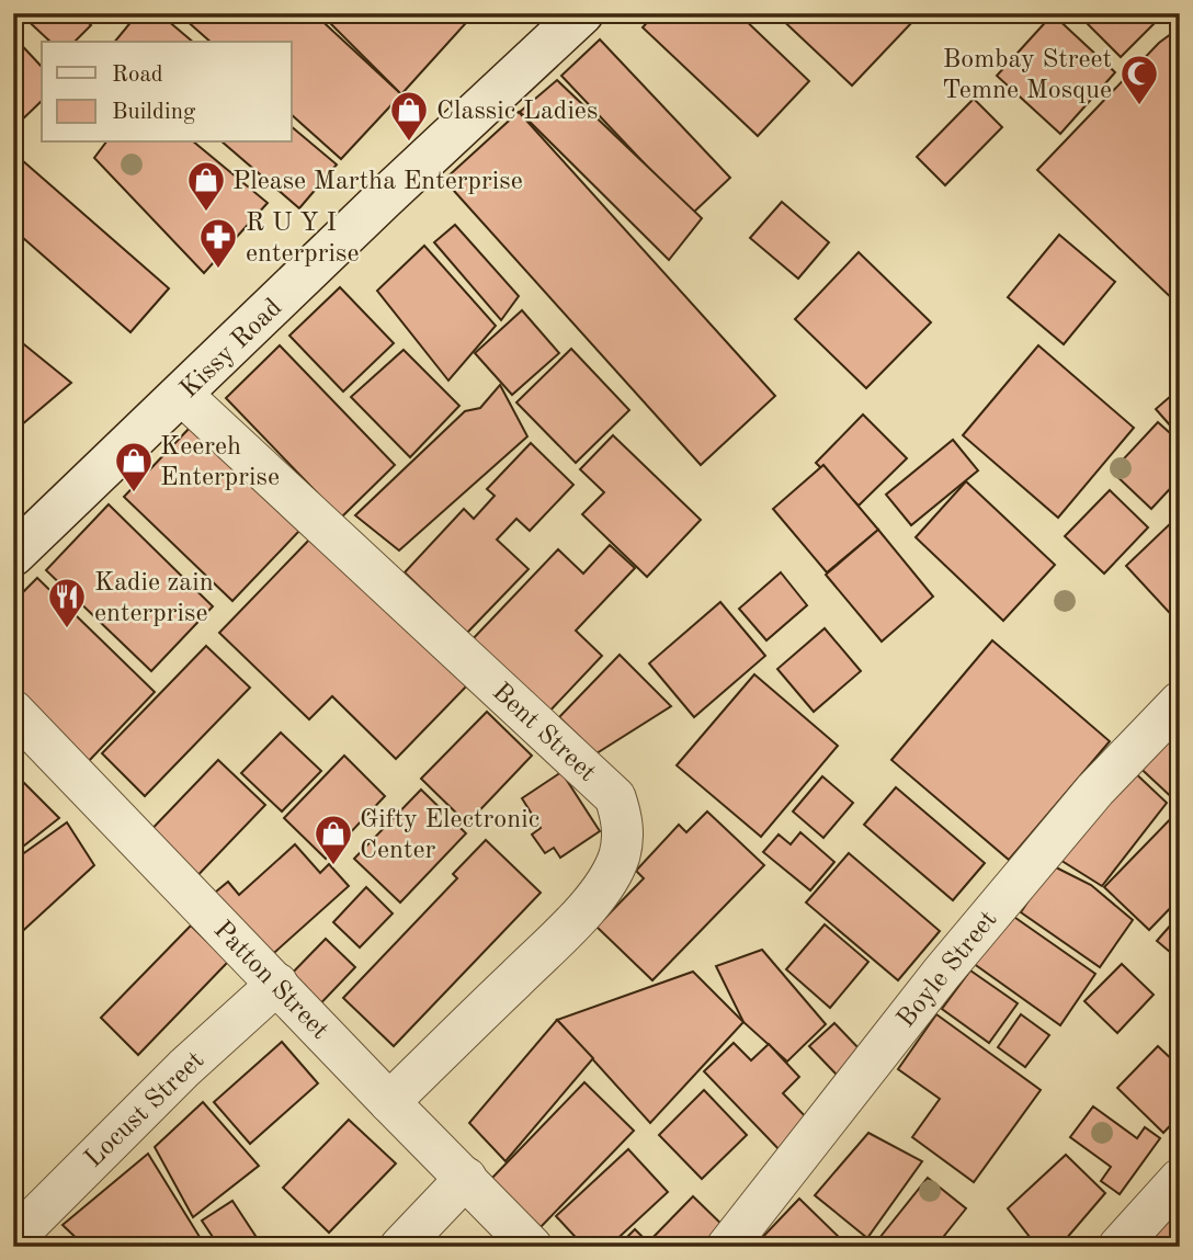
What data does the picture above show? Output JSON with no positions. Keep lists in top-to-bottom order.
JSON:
{
  "streets": {
    "main road": ["Kissy Road"],
    "street": [
      "Bent Street",
      "Boyle Street",
      "Patton Street",
      "Locust Street"
    ]
  },
  "crossings": [
    ["Kissy Road", "Bent Street"],
    ["Bent Street", "Patton Street"],
    ["Patton Street", "Locust Street"]
  ],
  "places": {
    "mosque": ["Bombay Street Temne Mosque"],
    "shop": [
      "Classic Ladies",
      "Please Martha Enterprise",
      "Keereh Enterprise",
      "Gifty Electronic Center"
    ],
    "pharmacy": ["R U Y I enterprise"],
    "restaurant": ["Kadie zain enterprise"]
  },
  "legend": ["Road", "Building"]
}
